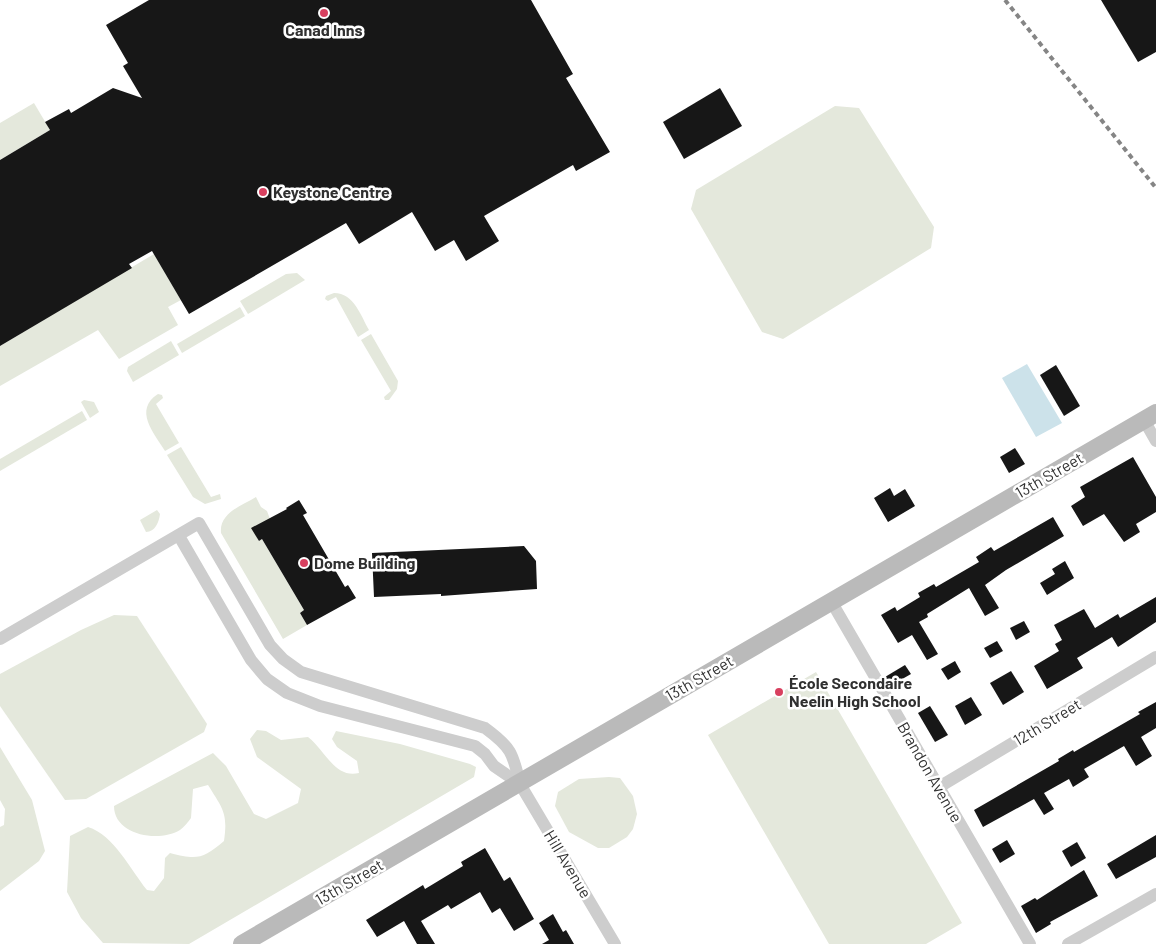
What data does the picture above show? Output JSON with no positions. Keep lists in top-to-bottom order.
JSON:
{
  "streets": {
    "street": [
      "13th Street",
      "12th Street",
      "Brandon Avenue",
      "Hill Avenue"
    ]
  },
  "crossings": [
    ["13th Street", "Brandon Avenue"],
    ["13th Street", "Hill Avenue"],
    ["12th Street", "Brandon Avenue"]
  ],
  "places": [
    "Canad Inns",
    "Keystone Centre",
    "Dome Building",
    "École Secondaire Neelin High School"
  ]
}
